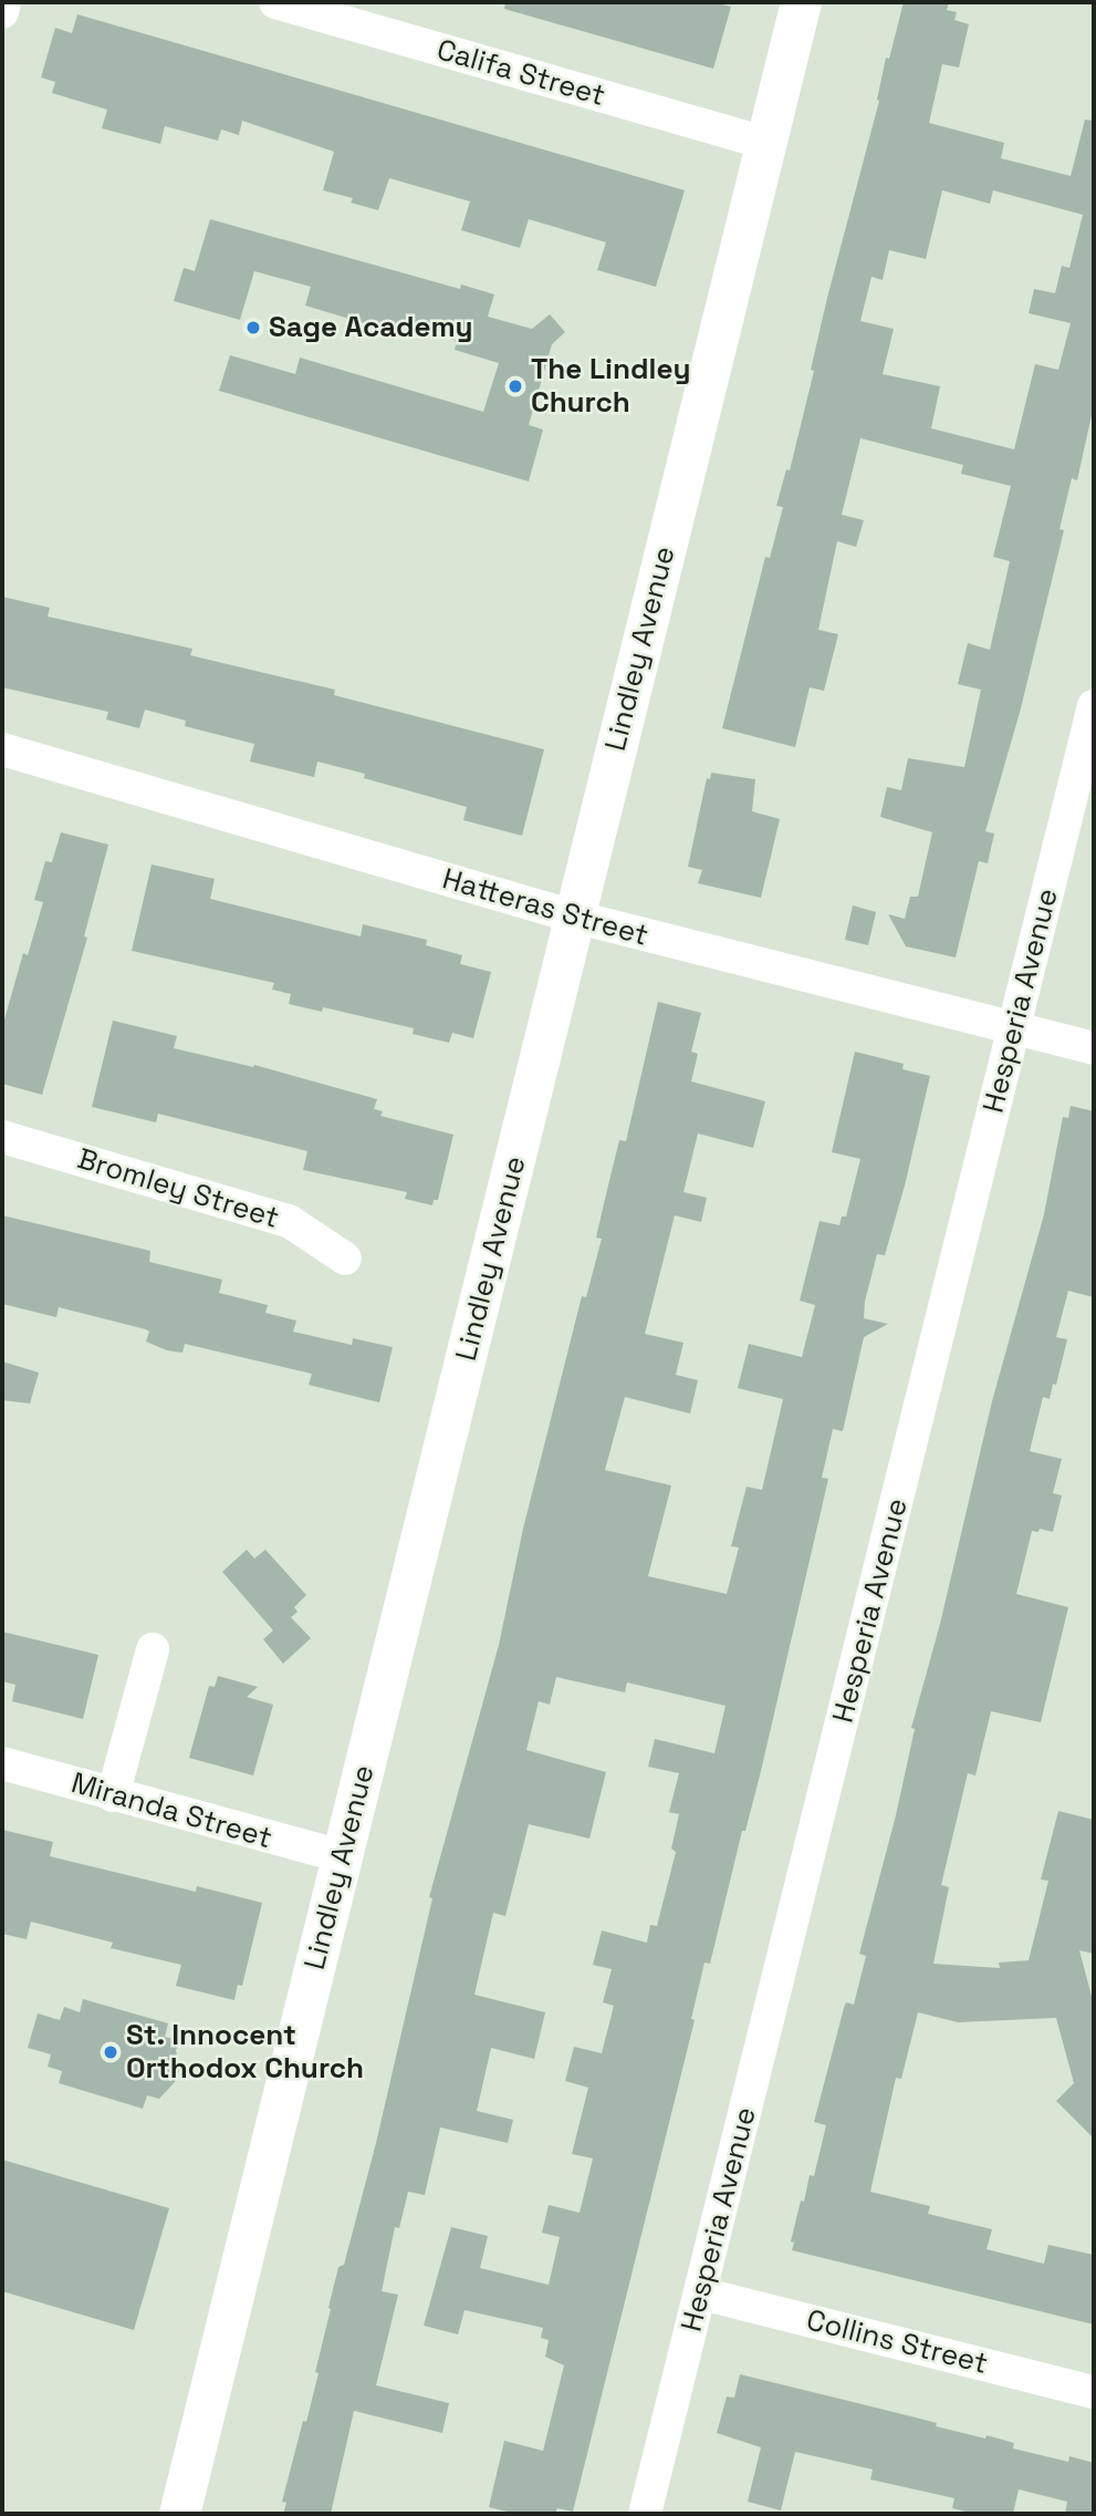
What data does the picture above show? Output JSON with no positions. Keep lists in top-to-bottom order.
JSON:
{
  "streets": {
    "main road": ["Lindley Avenue"],
    "street": [
      "Califa Street",
      "Hatteras Street",
      "Hesperia Avenue",
      "Bromley Street",
      "Miranda Street",
      "Collins Street"
    ]
  },
  "crossings": [
    ["Califa Street", "Lindley Avenue"],
    ["Lindley Avenue", "Hatteras Street"],
    ["Lindley Avenue", "Miranda Street"],
    ["Hatteras Street", "Hesperia Avenue"],
    ["Hesperia Avenue", "Collins Street"]
  ],
  "places": ["Sage Academy", "The Lindley Church", "St. Innocent Orthodox Church"]
}
